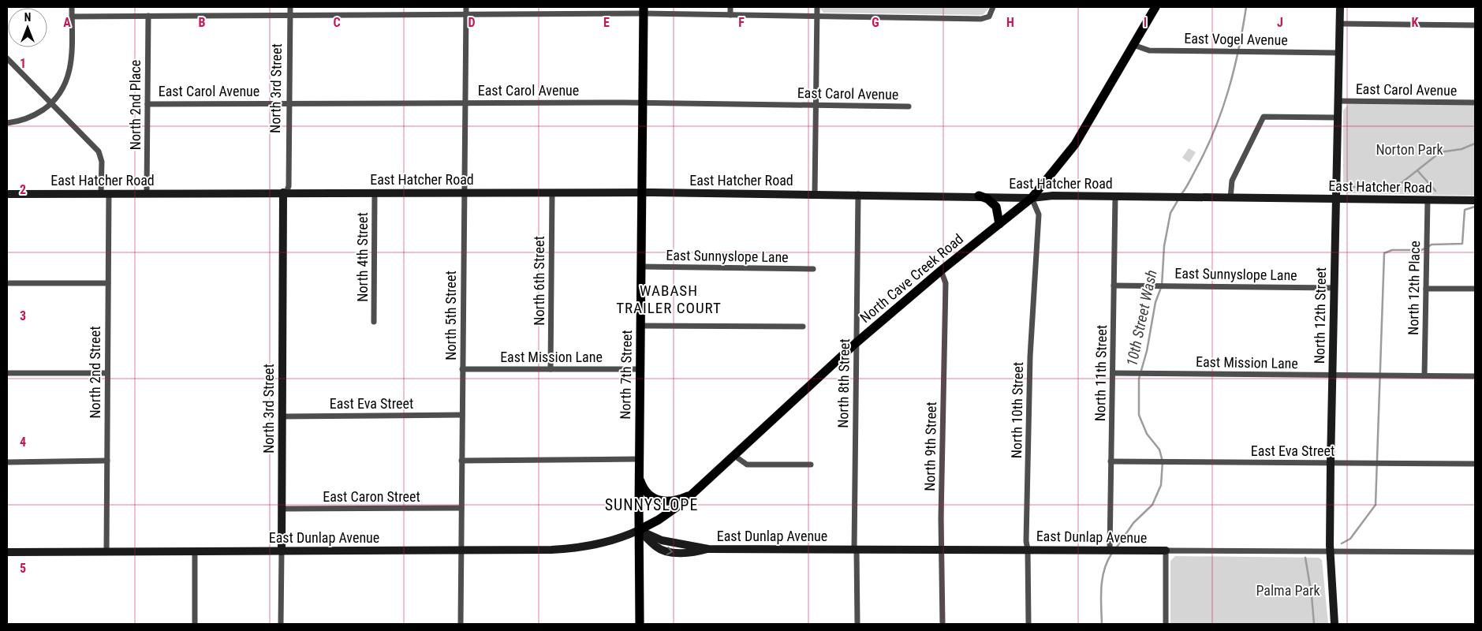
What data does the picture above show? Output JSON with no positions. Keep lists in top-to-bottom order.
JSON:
{
  "streets": {
    "main road": ["North Cave Creek Road", "North 7th Street"],
    "street": [
      "East Vogel Avenue",
      "North 3rd Street",
      "East Carol Avenue",
      "North 2nd Place",
      "East Hatcher Road",
      "East Sunnyslope Lane",
      "North 4th Street",
      "North 6th Street",
      "North 12th Place",
      "North 5th Street",
      "North 12th Street",
      "East Mission Lane",
      "North 2nd Street",
      "North 11th Street",
      "North 8th Street",
      "East Eva Street",
      "North 10th Street",
      "North 9th Street",
      "East Caron Street",
      "East Dunlap Avenue"
    ]
  },
  "crossings": [
    ["East Vogel Avenue", "North Cave Creek Road"],
    ["East Vogel Avenue", "North 12th Street"],
    ["North 3rd Street", "East Carol Avenue"],
    ["North 3rd Street", "East Hatcher Road"],
    ["North 3rd Street", "East Eva Street"],
    ["North 3rd Street", "East Caron Street"],
    ["North 3rd Street", "East Dunlap Avenue"],
    ["East Carol Avenue", "North 2nd Place"],
    ["East Carol Avenue", "North 5th Street"],
    ["East Carol Avenue", "North 12th Street"],
    ["East Carol Avenue", "North 7th Street"],
    ["North 2nd Place", "East Hatcher Road"],
    ["East Hatcher Road", "North 4th Street"],
    ["East Hatcher Road", "North Cave Creek Road"],
    ["East Hatcher Road", "North 6th Street"],
    ["East Hatcher Road", "North 12th Place"],
    ["East Hatcher Road", "North 5th Street"],
    ["East Hatcher Road", "North 12th Street"],
    ["East Hatcher Road", "North 2nd Street"],
    ["East Hatcher Road", "North 11th Street"],
    ["East Hatcher Road", "North 7th Street"],
    ["East Hatcher Road", "North 8th Street"],
    ["East Hatcher Road", "North 10th Street"],
    ["East Sunnyslope Lane", "North 12th Street"],
    ["East Sunnyslope Lane", "North 11th Street"],
    ["East Sunnyslope Lane", "North 7th Street"],
    ["North Cave Creek Road", "North 7th Street"],
    ["North Cave Creek Road", "North 8th Street"],
    ["North Cave Creek Road", "North 10th Street"],
    ["North Cave Creek Road", "North 9th Street"],
    ["North Cave Creek Road", "East Dunlap Avenue"],
    ["North 6th Street", "East Mission Lane"],
    ["North 12th Place", "East Mission Lane"],
    ["North 5th Street", "East Mission Lane"],
    ["North 5th Street", "East Eva Street"],
    ["North 5th Street", "East Caron Street"],
    ["North 5th Street", "East Dunlap Avenue"],
    ["North 12th Street", "East Mission Lane"],
    ["North 12th Street", "East Eva Street"],
    ["North 12th Street", "East Dunlap Avenue"],
    ["East Mission Lane", "North 11th Street"],
    ["East Mission Lane", "North 7th Street"],
    ["North 2nd Street", "East Dunlap Avenue"],
    ["North 11th Street", "East Eva Street"],
    ["North 11th Street", "East Dunlap Avenue"],
    ["North 7th Street", "East Dunlap Avenue"],
    ["North 8th Street", "East Dunlap Avenue"],
    ["North 10th Street", "East Dunlap Avenue"],
    ["North 9th Street", "East Dunlap Avenue"]
  ],
  "districts": ["WABASH TRAILER COURT", "SUNNYSLOPE"],
  "water": ["10th Street Wash"],
  "parks": ["Norton Park", "Palma Park"],
  "north": "top",
  "grid": {
    "columns": [
      "A",
      "B",
      "C",
      "D",
      "E",
      "F",
      "G",
      "H",
      "I",
      "J",
      "K"
    ],
    "rows": [
      "1",
      "2",
      "3",
      "4",
      "5"
    ]
  }
}
